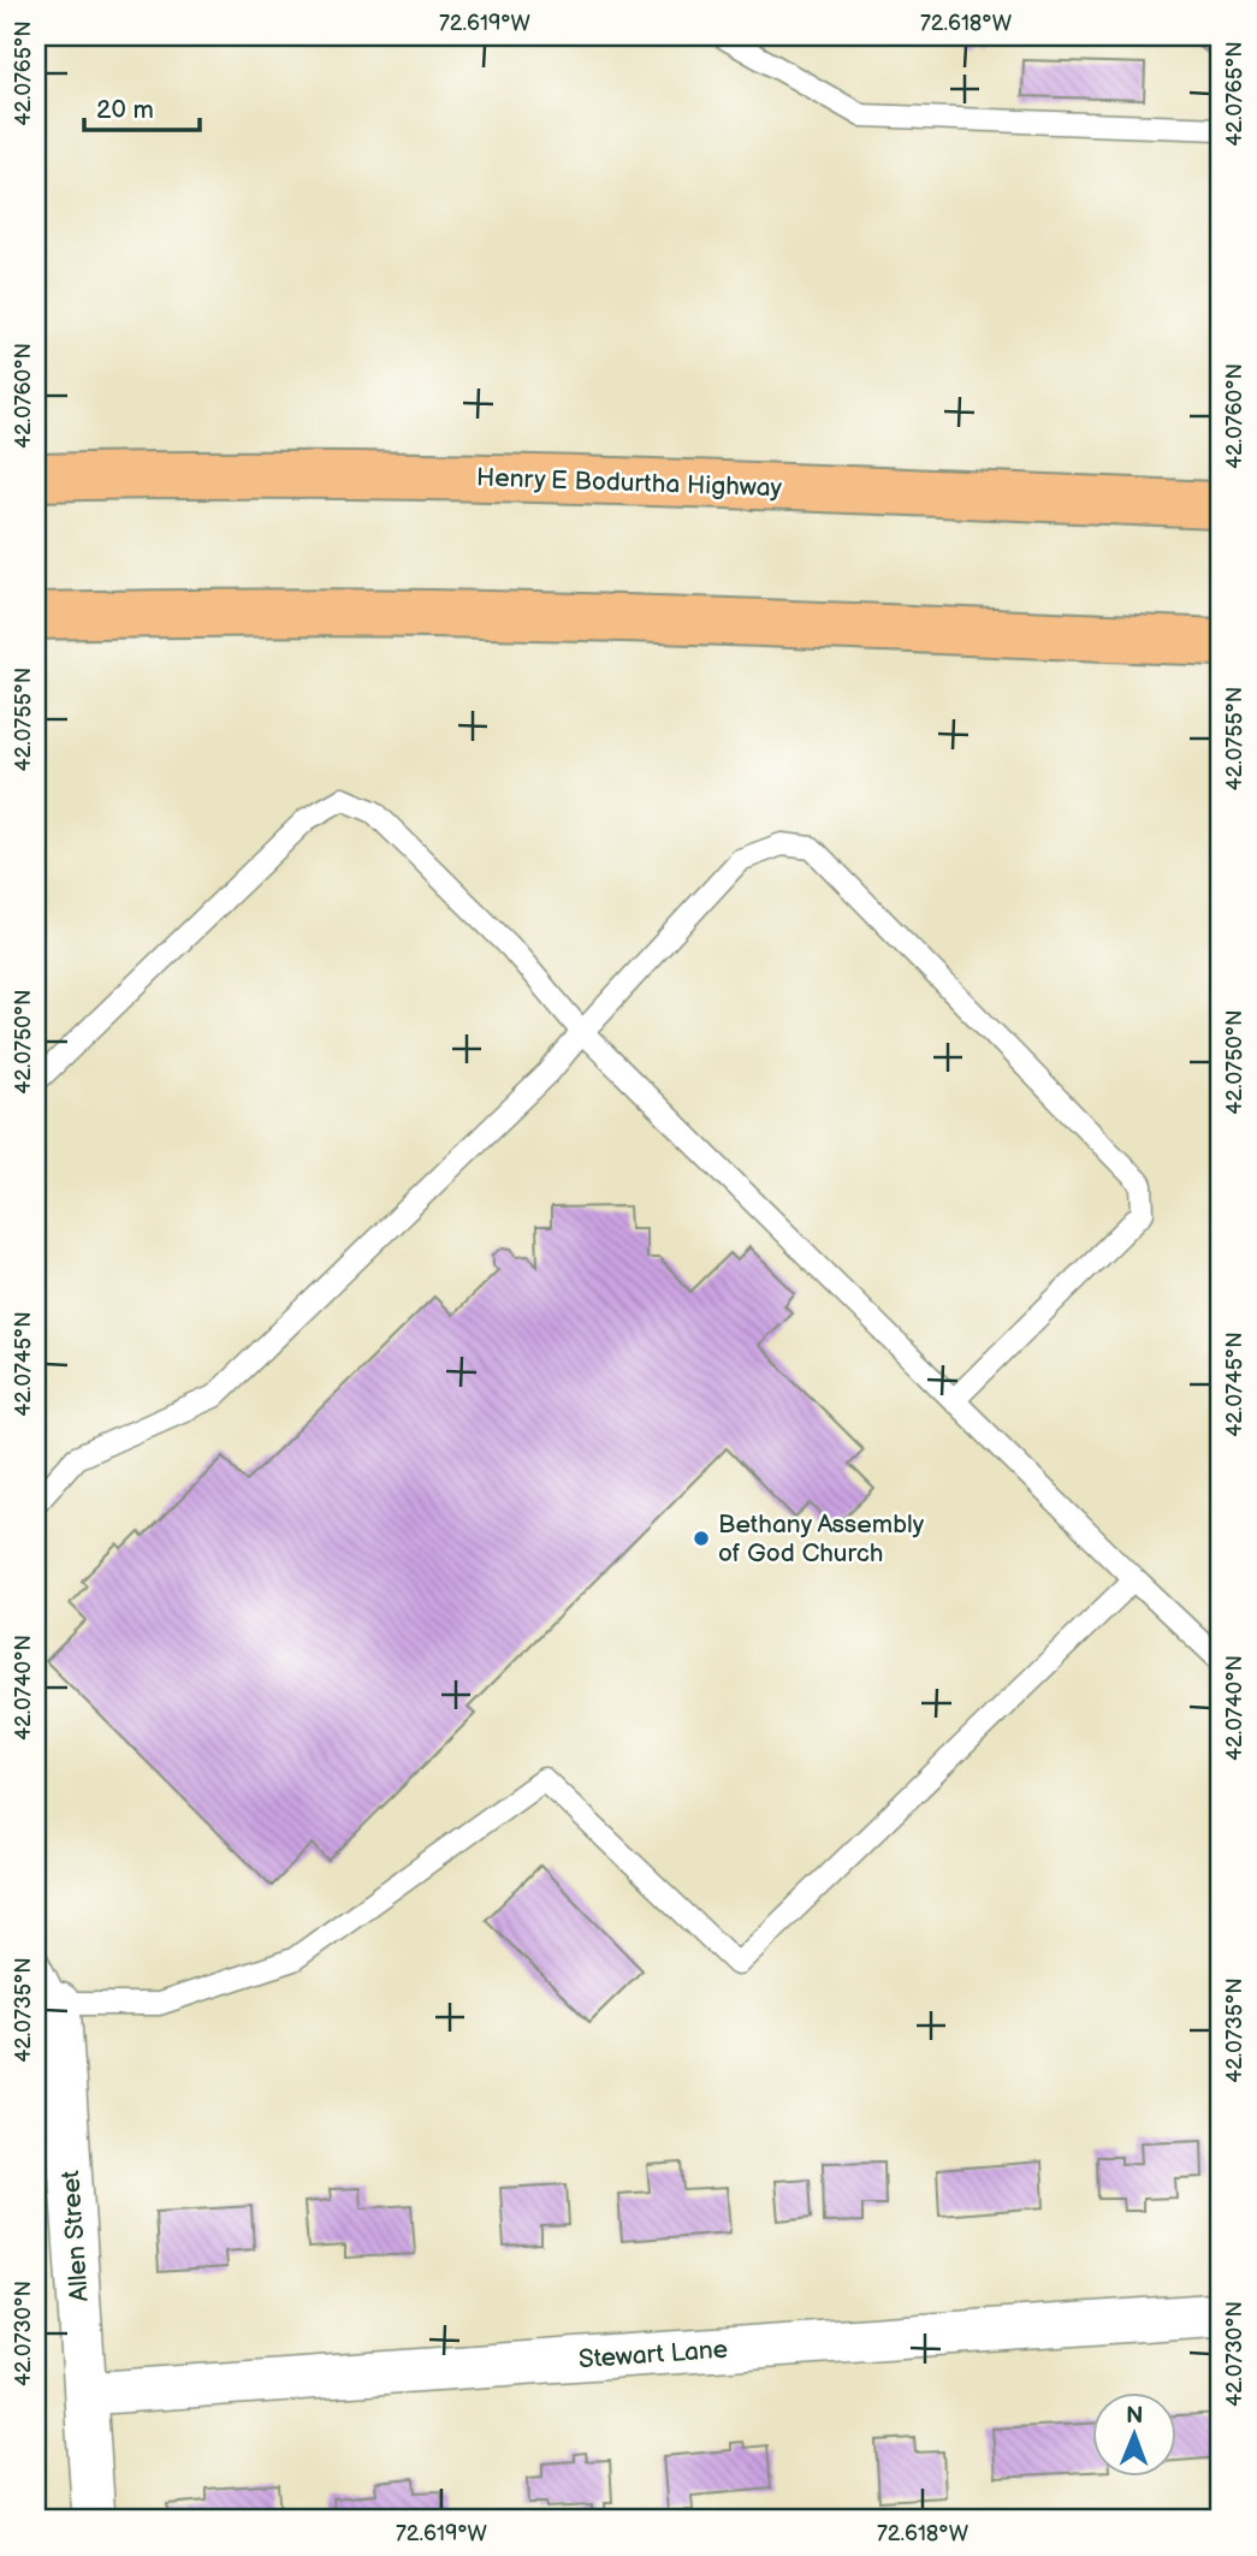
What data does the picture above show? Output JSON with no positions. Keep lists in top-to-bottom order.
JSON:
{
  "streets": {
    "highway": ["Henry E Bodurtha Highway"],
    "street": ["Allen Street", "Stewart Lane"]
  },
  "crossings": [
    ["Allen Street", "Stewart Lane"]
  ],
  "places": ["Bethany Assembly of God Church"],
  "scale_bar": "20 m",
  "north": "top",
  "coordinates": [
    "72.619°W",
    "72.618°W",
    "42.0765°N",
    "42.0760°N",
    "42.0755°N",
    "42.0750°N",
    "42.0745°N",
    "42.0740°N",
    "42.0735°N",
    "42.0730°N"
  ]
}
